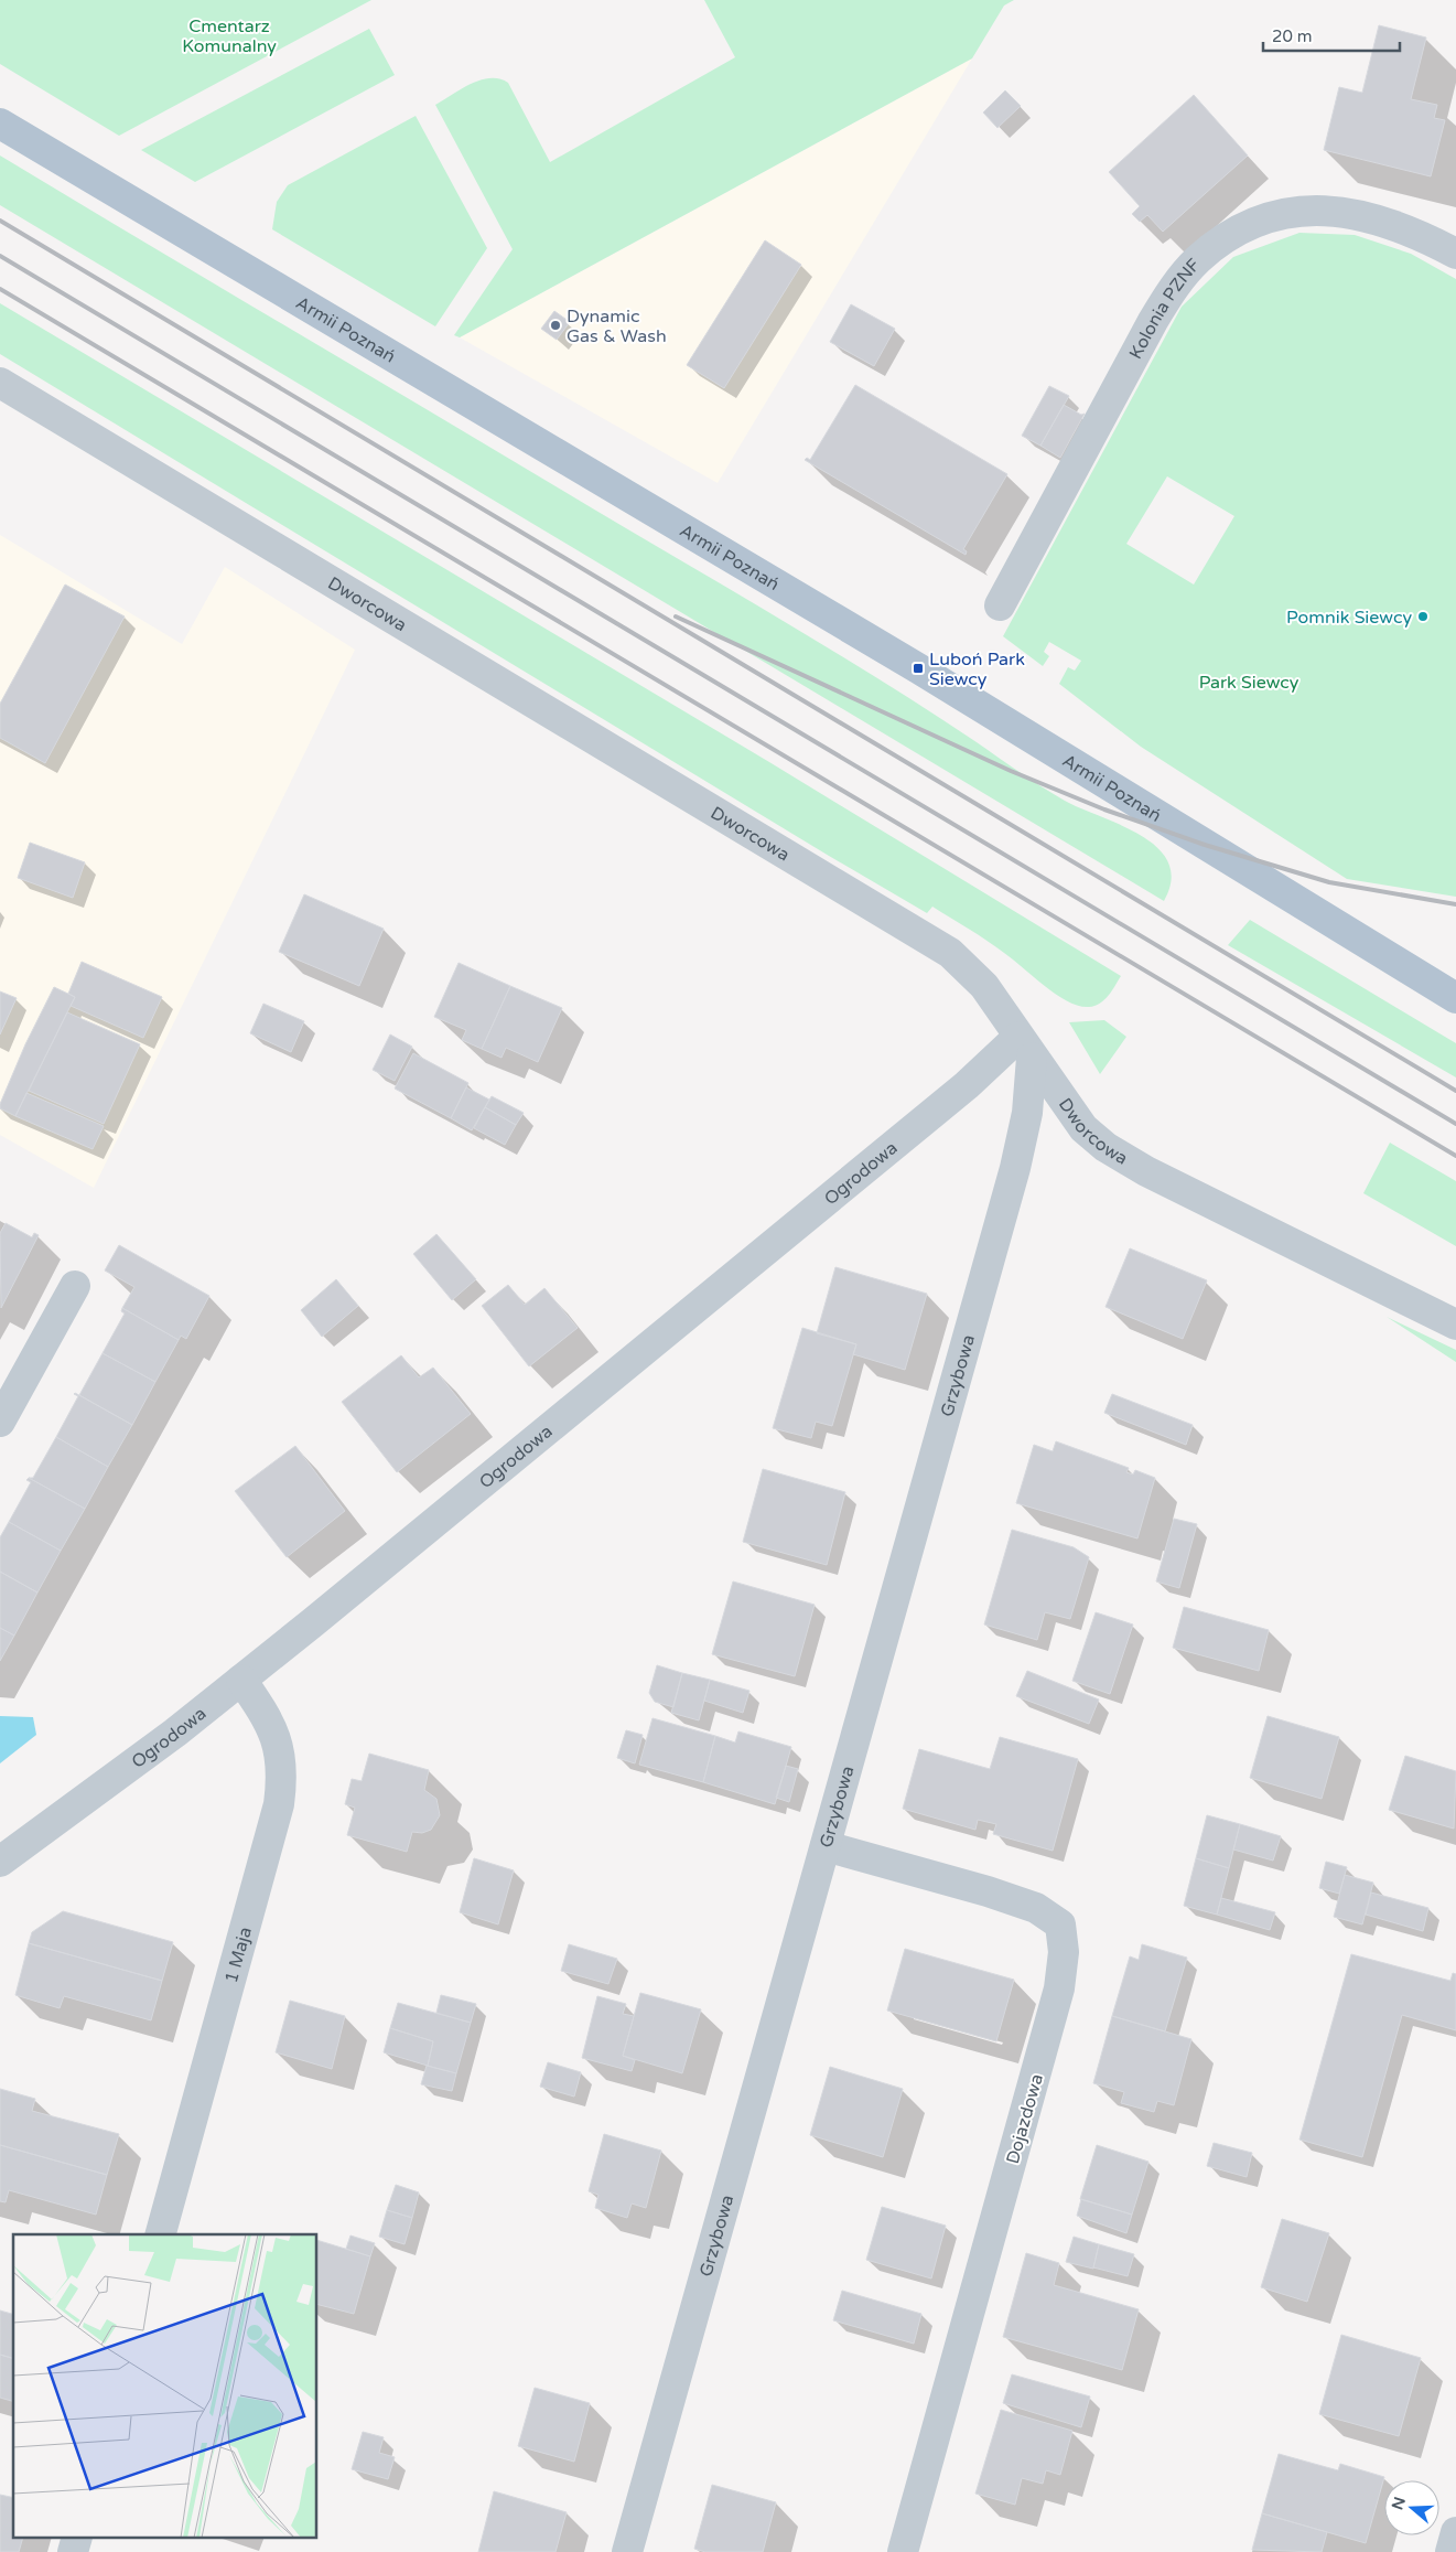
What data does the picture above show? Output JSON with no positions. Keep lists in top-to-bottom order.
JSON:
{
  "streets": {
    "main road": ["Armii Poznań"],
    "street": [
      "Kolonia PZNF",
      "Dworcowa",
      "Ogrodowa",
      "Grzybowa",
      "1 Maja",
      "Dojazdowa"
    ]
  },
  "crossings": [
    ["Dworcowa", "Ogrodowa"],
    ["Dworcowa", "Grzybowa"],
    ["Ogrodowa", "Grzybowa"],
    ["Ogrodowa", "1 Maja"],
    ["Grzybowa", "Dojazdowa"]
  ],
  "parks": ["Cmentarz Komunalny", "Park Siewcy"],
  "places": {
    "other": ["Dynamic Gas & Wash", "Pomnik Siewcy"],
    "transit": ["Luboń Park Siewcy"]
  },
  "scale_bar": "20 m",
  "north": "left"
}
